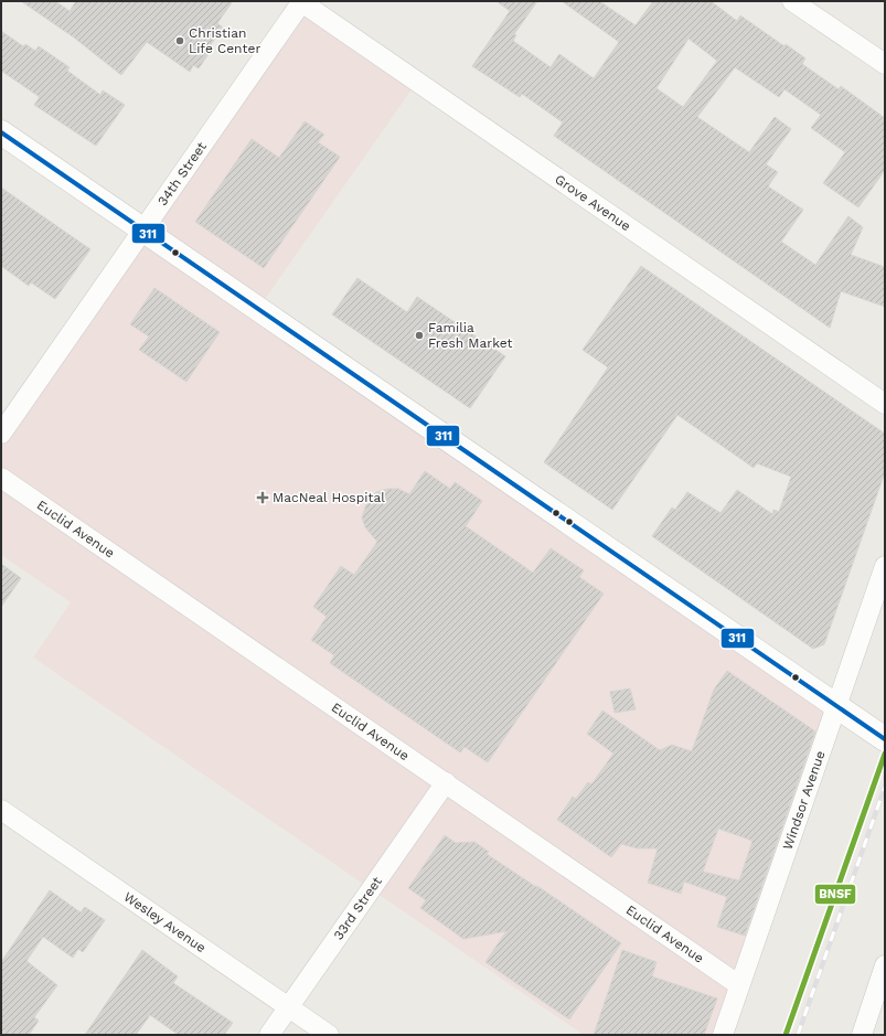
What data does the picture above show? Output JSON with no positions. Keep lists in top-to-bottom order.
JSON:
{
  "streets": {
    "street": [
      "34th Street",
      "Grove Avenue",
      "Euclid Avenue",
      "Windsor Avenue",
      "33rd Street",
      "Wesley Avenue"
    ]
  },
  "crossings": [
    ["34th Street", "Grove Avenue"],
    ["Euclid Avenue", "Windsor Avenue"],
    ["Euclid Avenue", "33rd Street"],
    ["33rd Street", "Wesley Avenue"]
  ],
  "places": {
    "other": ["Christian Life Center", "Familia Fresh Market"],
    "health": ["MacNeal Hospital"]
  },
  "lines": ["transit line 311", "transit line BNSF"]
}
